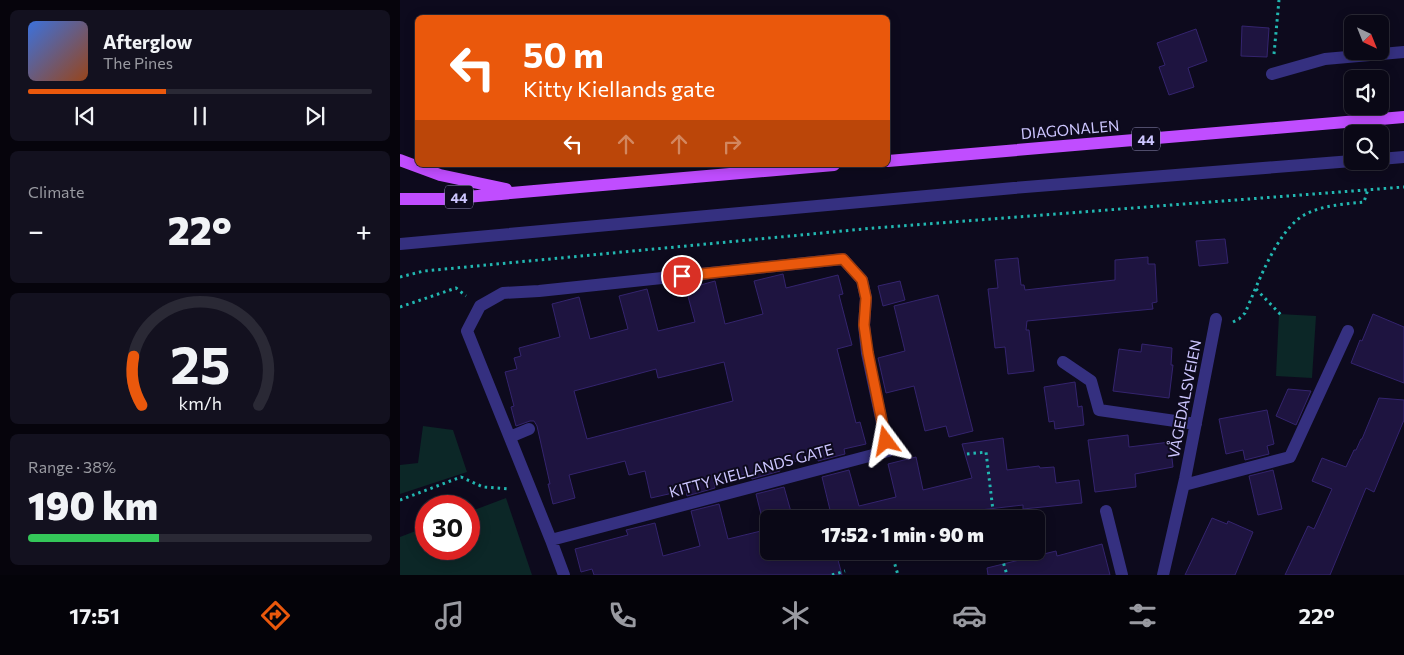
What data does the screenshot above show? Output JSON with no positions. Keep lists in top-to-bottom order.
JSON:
{
  "streets": {
    "main road": ["DIAGONALEN", "44"],
    "street": ["VÅGEDALSVEIEN", "KITTY KIELLANDS GATE"]
  },
  "north": "bottom right",
  "page": {
    "turn": ["50 m", "Kitty Kiellands gate"],
    "song": ["Afterglow", "The Pines"],
    "tile": [
      "Climate",
      ["Range · 38%", "190 km"]
    ],
    "heat": ["−", "22°", "+"],
    "limit": "30",
    "trip": "17:52 · 1 min · 90 m",
    "tabs": ["17:51", "22°"],
    "gauge": ["25", "km/h"]
  }
}
